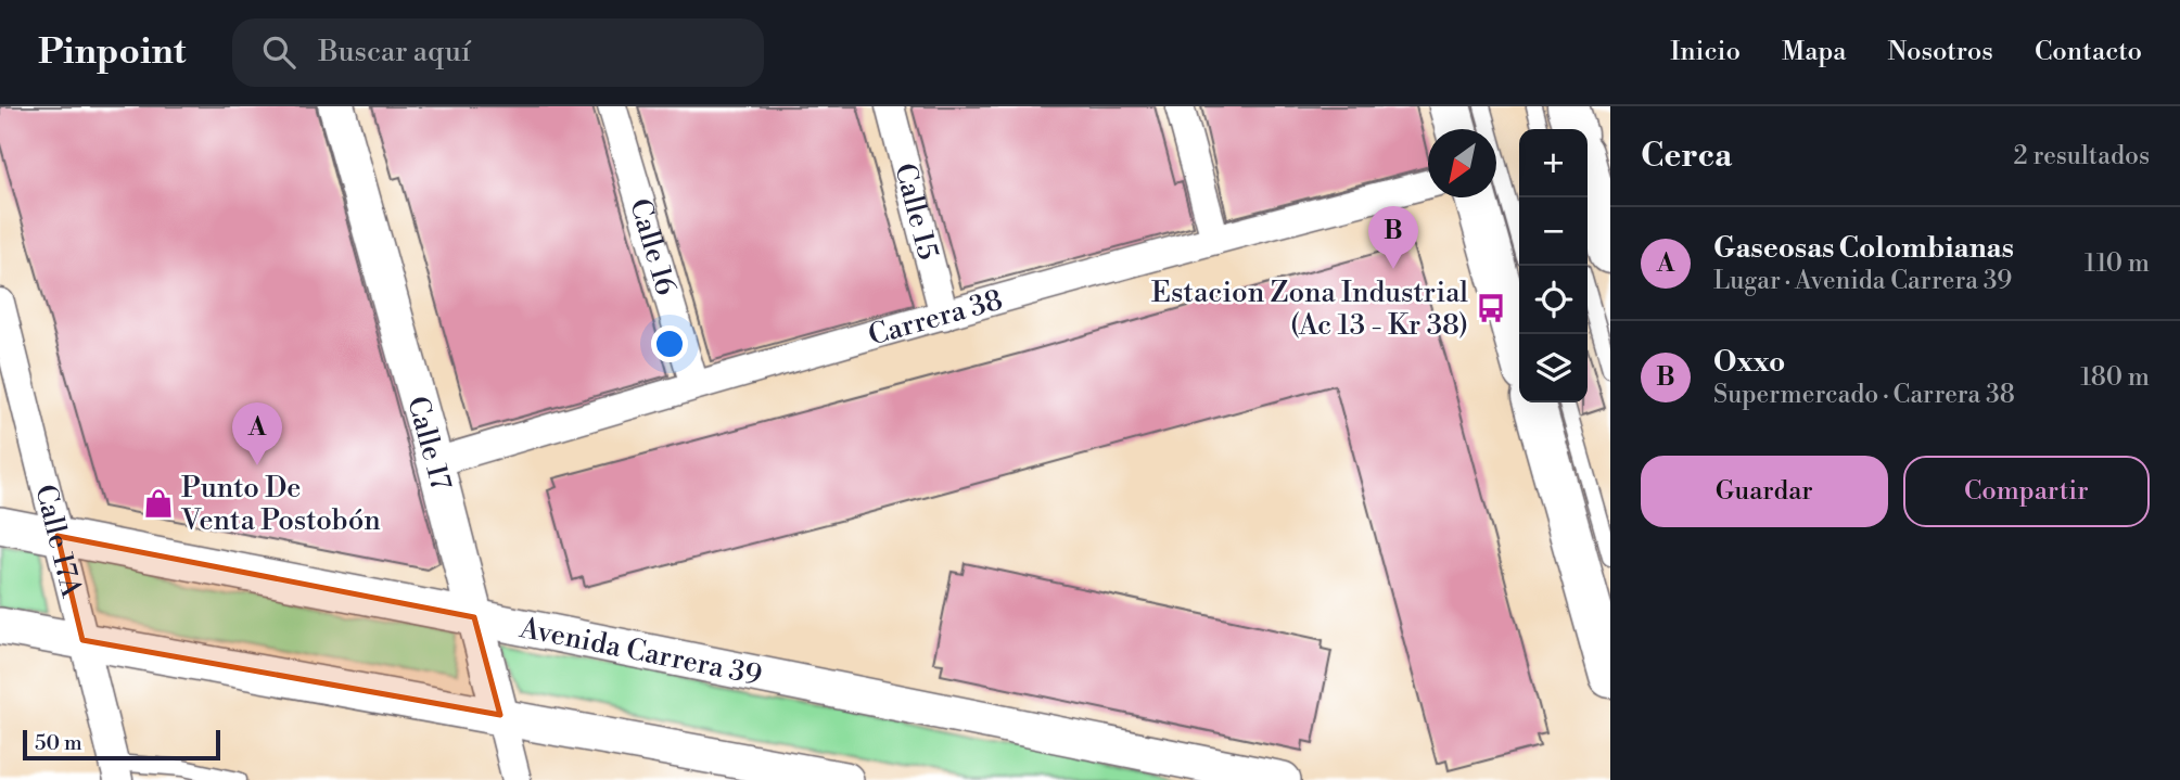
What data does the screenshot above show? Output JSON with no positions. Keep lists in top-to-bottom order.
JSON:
{
  "streets": {
    "street": [
      "Calle 15",
      "Calle 16",
      "Carrera 38",
      "Calle 17",
      "Calle 17A",
      "Avenida Carrera 39"
    ]
  },
  "crossings": [
    ["Calle 15", "Carrera 38"],
    ["Calle 16", "Carrera 38"],
    ["Carrera 38", "Calle 17"],
    ["Calle 17", "Avenida Carrera 39"],
    ["Calle 17A", "Avenida Carrera 39"]
  ],
  "places": {
    "bus stop": ["Estacion Zona Industrial (Ac 13 - Kr 38)"],
    "shop": ["Punto De Venta Postobón"]
  },
  "scale_bar": "50 m",
  "north": "bottom left",
  "page": {
    "header": "Pinpoint",
    "search": "Buscar aquí",
    "nav": [
      "Inicio",
      "Mapa",
      "Nosotros",
      "Contacto"
    ],
    "heading": ["Cerca", "2 resultados"],
    "map_buttons": ["+", "−"],
    "list": [
      {
        "mark": "A",
        "name": "Gaseosas Colombianas",
        "note": "Lugar · Avenida Carrera 39",
        "value": "110 m"
      },
      {
        "mark": "B",
        "name": "Oxxo",
        "note": "Supermercado · Carrera 38",
        "value": "180 m"
      }
    ],
    "pins": ["B", "A"],
    "buttons": ["Guardar", "Compartir"],
    "scale": "50 m"
  }
}
